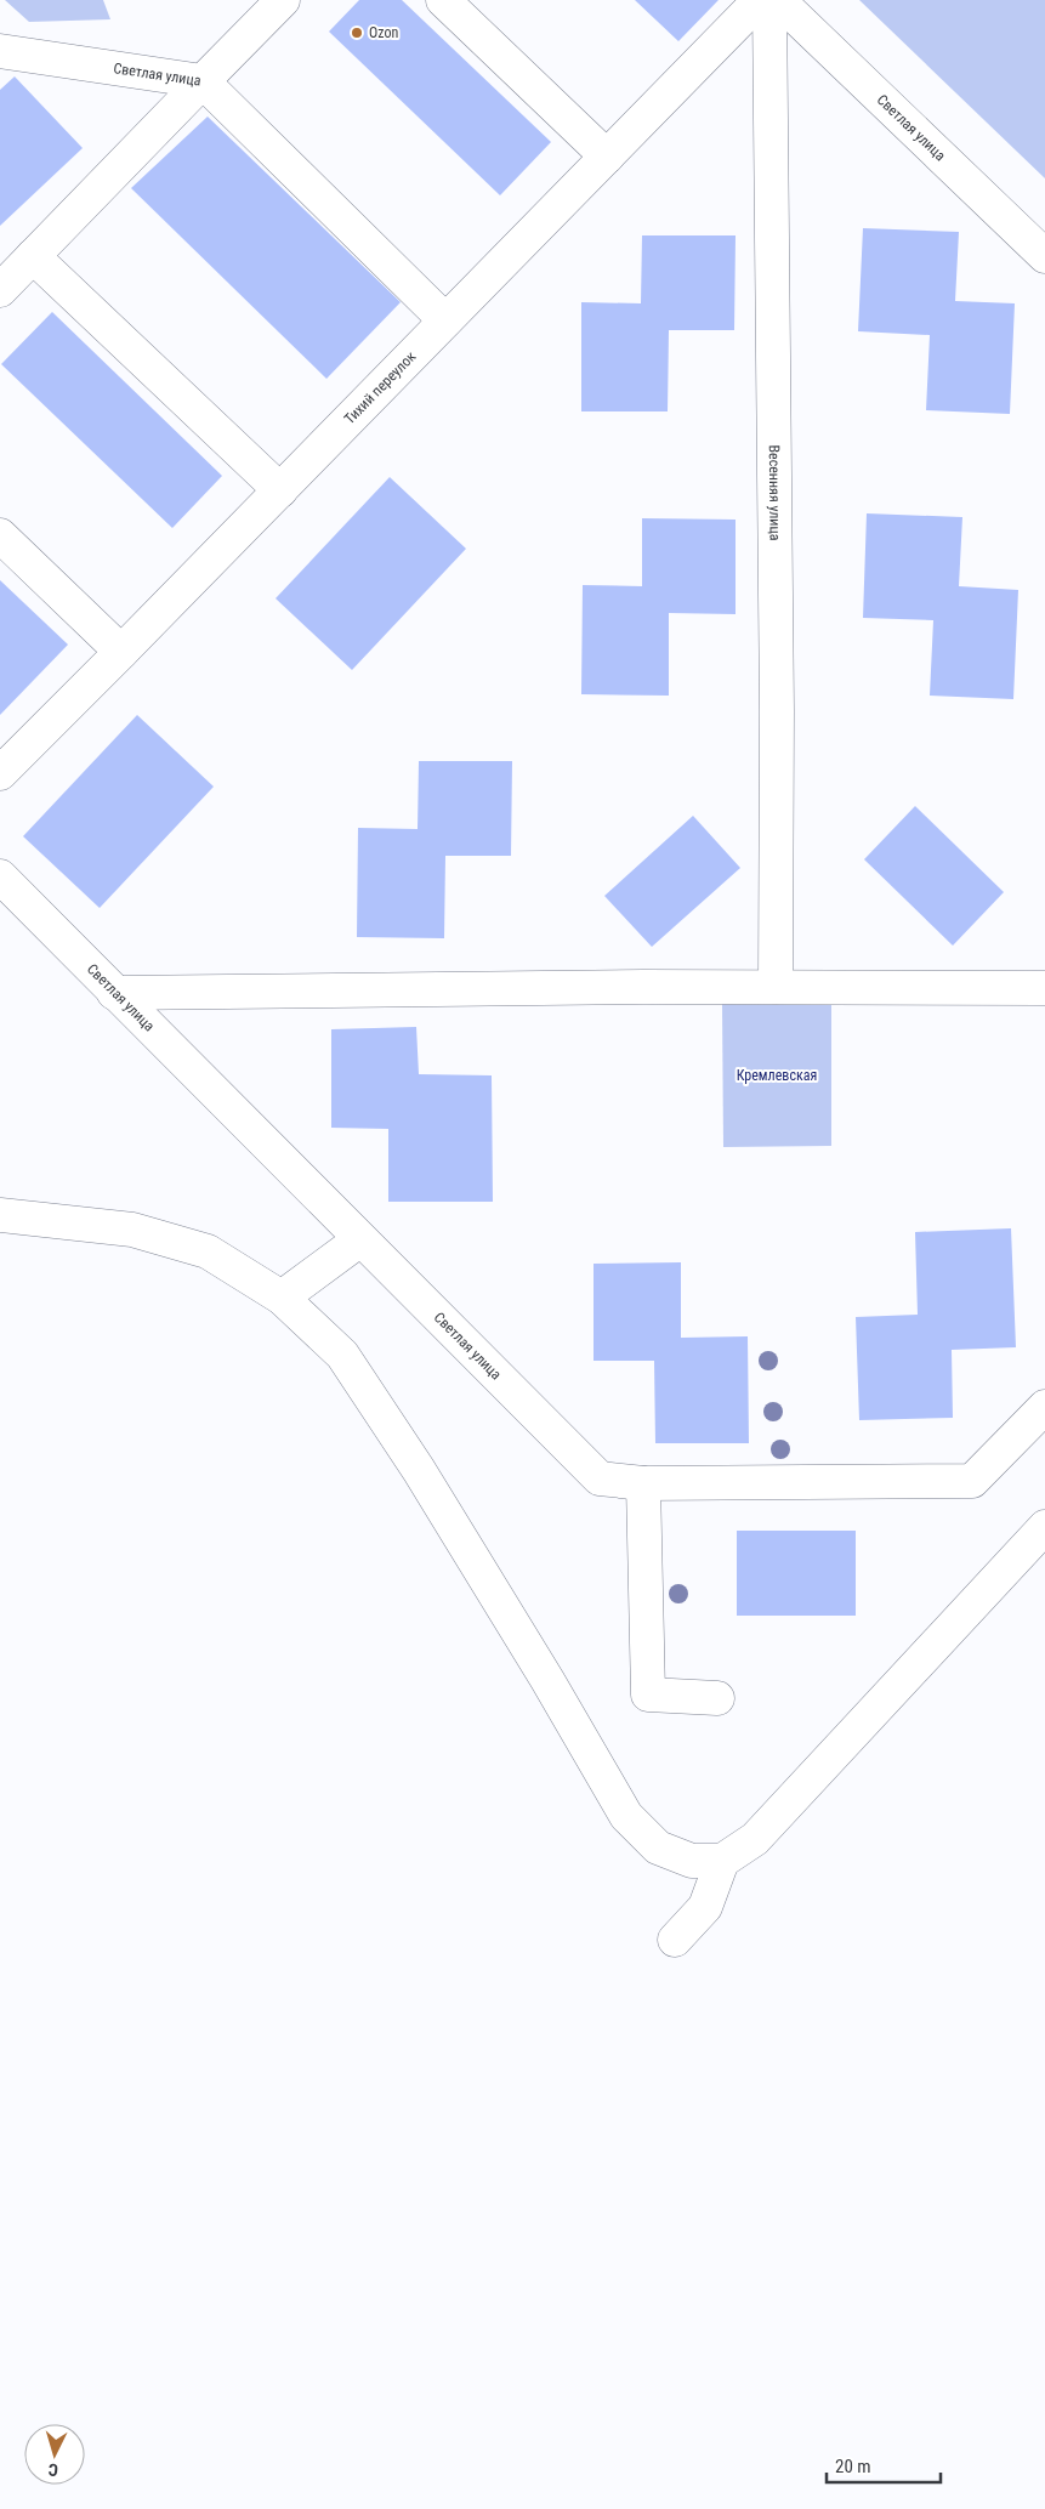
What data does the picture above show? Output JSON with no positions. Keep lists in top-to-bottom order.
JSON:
{
  "streets": {
    "street": ["Светлая улица", "Тихий переулок", "Весенняя улица"]
  },
  "parks": ["Кремлевская"],
  "places": ["Ozon"],
  "scale_bar": "20 m",
  "north": "bottom"
}
